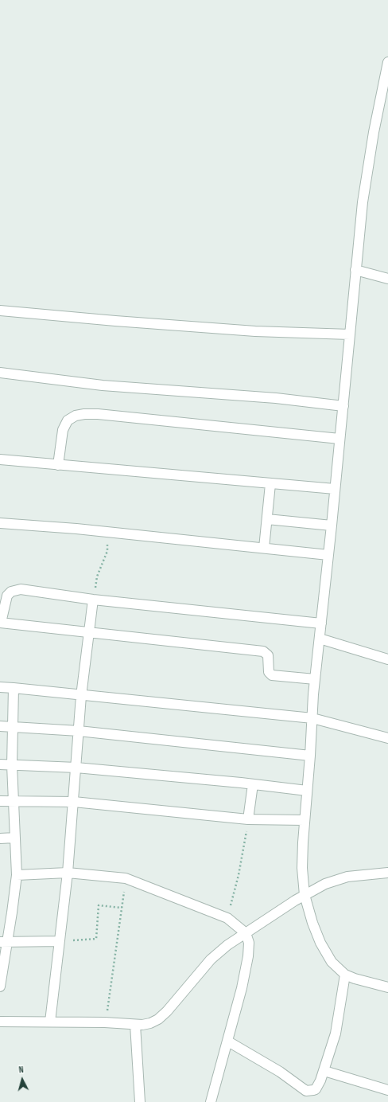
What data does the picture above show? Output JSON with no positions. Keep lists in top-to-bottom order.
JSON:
{
  "north": "top"
}
